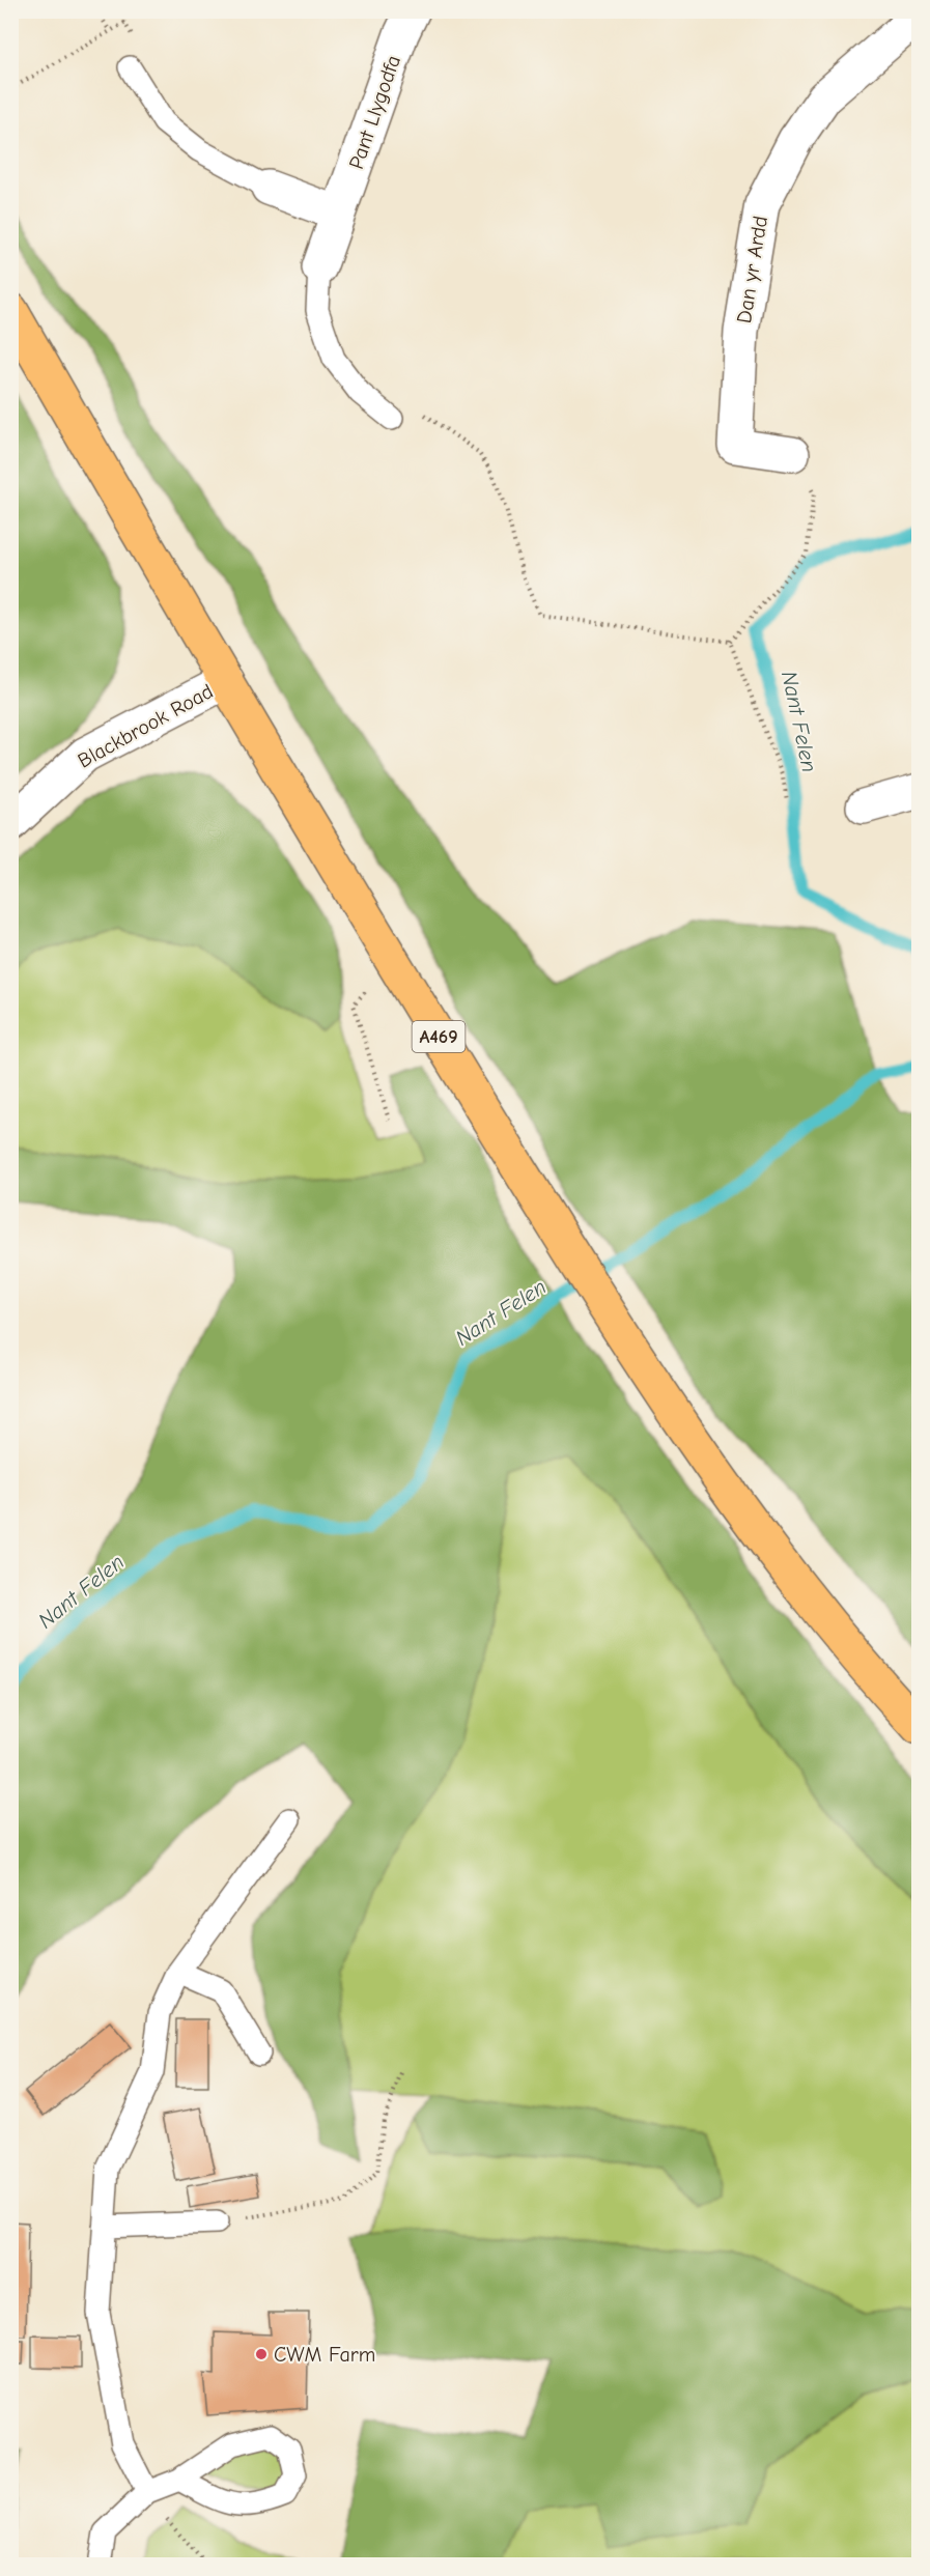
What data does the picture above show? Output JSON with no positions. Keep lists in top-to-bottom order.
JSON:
{
  "streets": {
    "main road": ["A469"],
    "street": ["Pant Llygodfa", "Dan yr Ardd", "Blackbrook Road"]
  },
  "crossings": [
    ["Blackbrook Road", "A469"]
  ],
  "water": ["Nant Felen"],
  "places": ["CWM Farm"]
}
